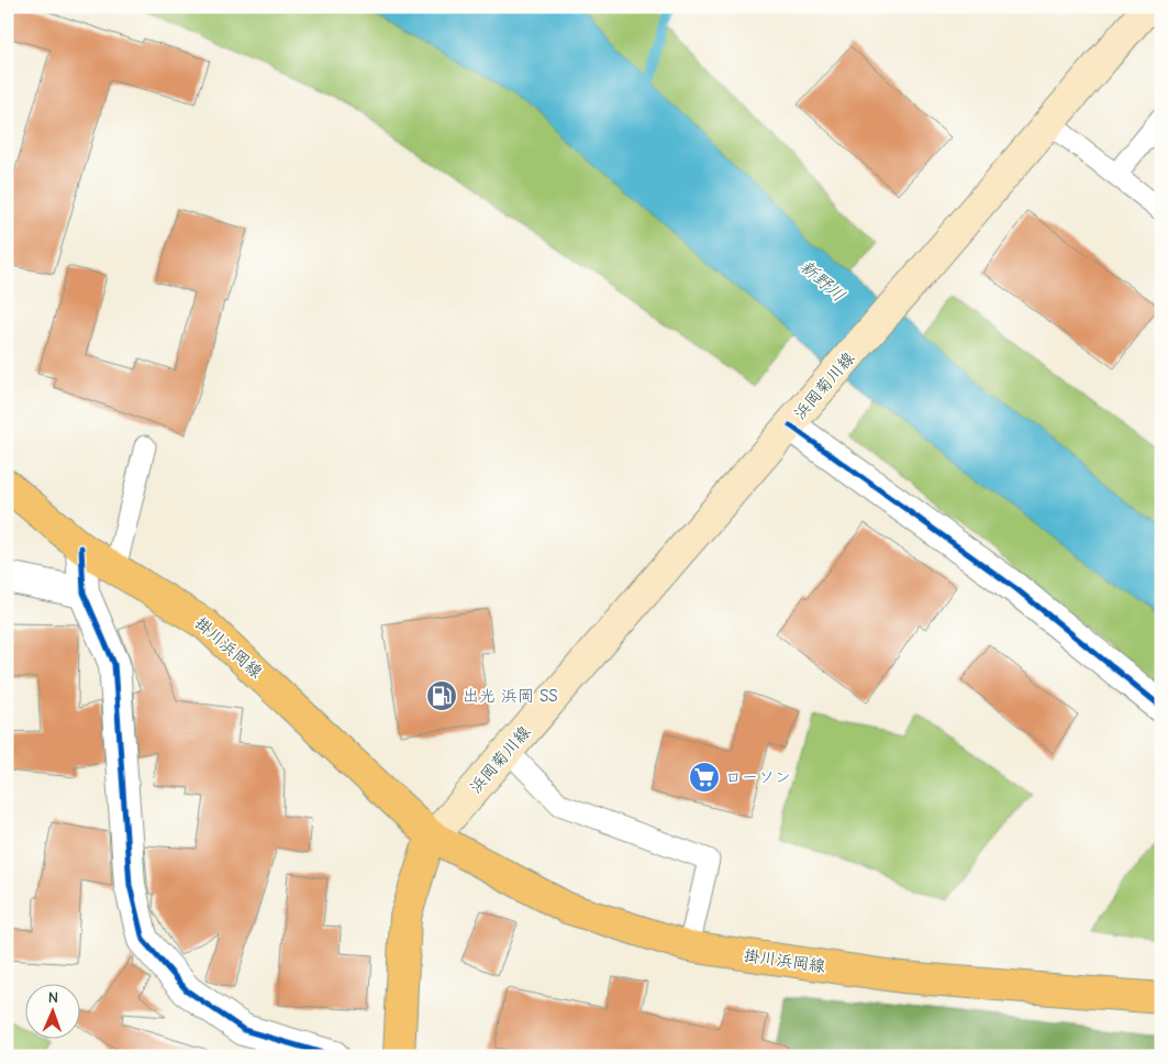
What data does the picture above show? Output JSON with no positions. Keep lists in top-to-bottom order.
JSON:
{
  "streets": {
    "main road": ["浜岡菊川線", "掛川浜岡線"]
  },
  "crossings": [
    ["浜岡菊川線", "掛川浜岡線"]
  ],
  "water": ["新野川"],
  "places": {
    "fuel station": ["出光 浜岡 SS"],
    "supermarket": ["ローソン"]
  },
  "north": "top"
}
